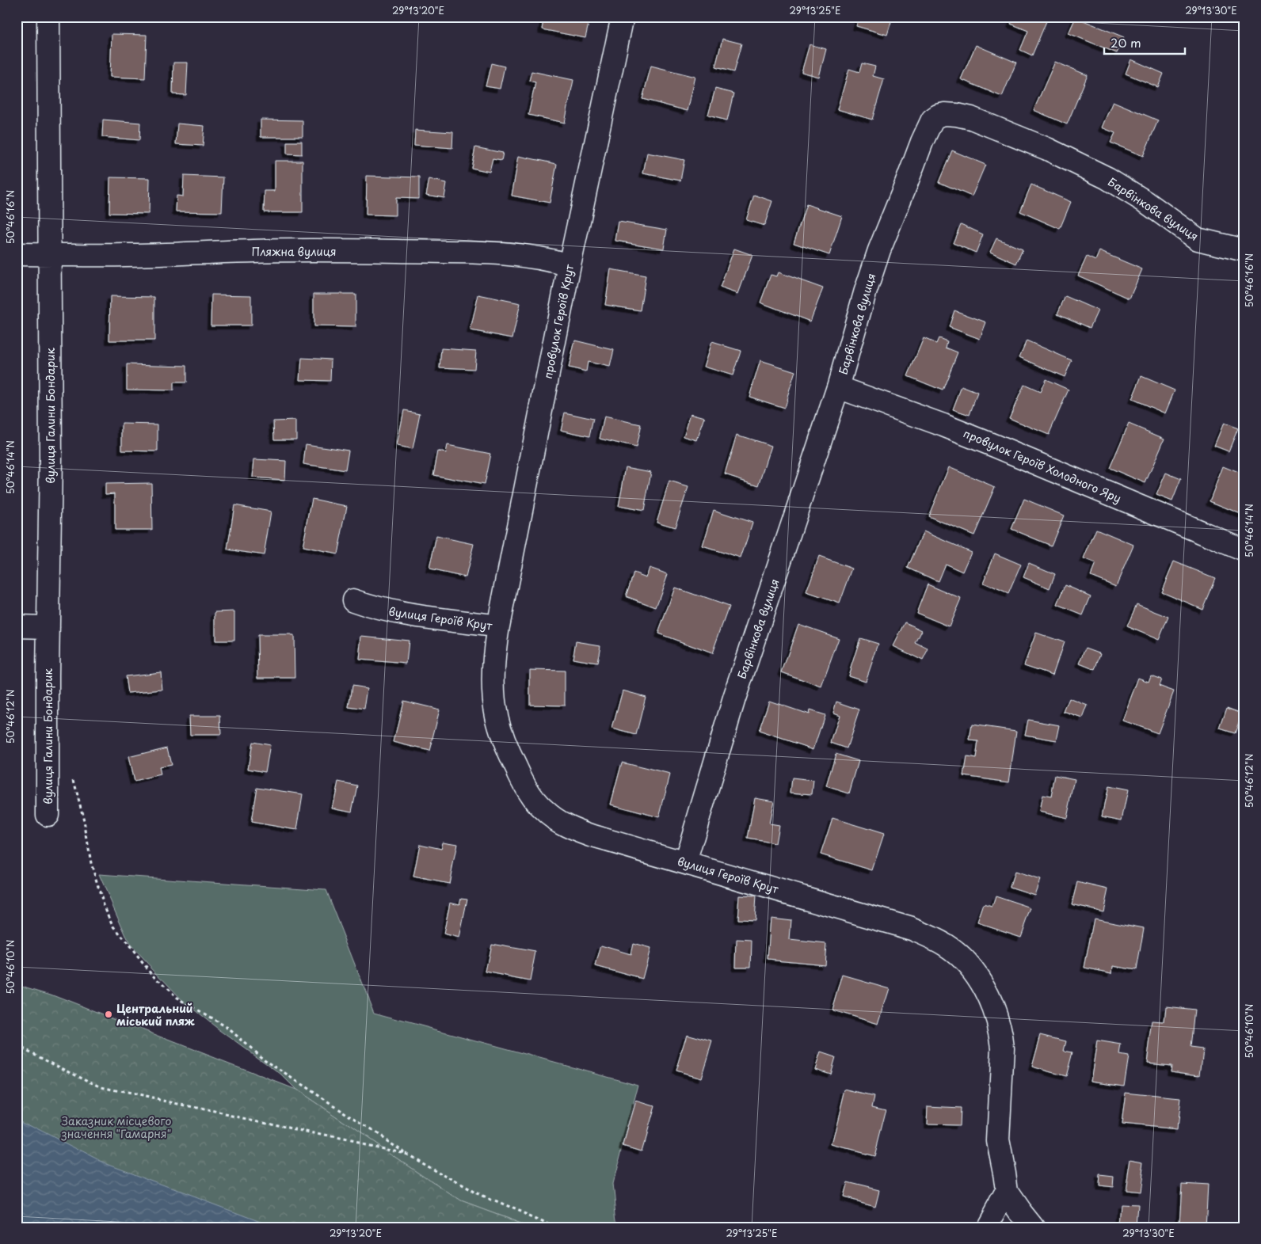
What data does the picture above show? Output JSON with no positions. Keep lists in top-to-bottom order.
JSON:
{
  "streets": {
    "street": [
      "Барвінкова вулиця",
      "Пляжна вулиця",
      "провулок Героїв Крут",
      "вулиця Галини Бондарик",
      "провулок Героїв Холодного Яру",
      "вулиця Героїв Крут"
    ]
  },
  "crossings": [
    ["Барвінкова вулиця", "провулок Героїв Холодного Яру"],
    ["Барвінкова вулиця", "вулиця Героїв Крут"],
    ["Пляжна вулиця", "провулок Героїв Крут"],
    ["Пляжна вулиця", "вулиця Галини Бондарик"],
    ["провулок Героїв Крут", "вулиця Героїв Крут"]
  ],
  "parks": ["Заказник місцевого значення \"Гамарня\""],
  "places": ["Центральний міський пляж"],
  "scale_bar": "20 m",
  "coordinates": [
    "29°13'20\"E",
    "29°13'25\"E",
    "29°13'30\"E",
    "50°46'16\"N",
    "50°46'14\"N",
    "50°46'12\"N",
    "50°46'10\"N"
  ]
}
